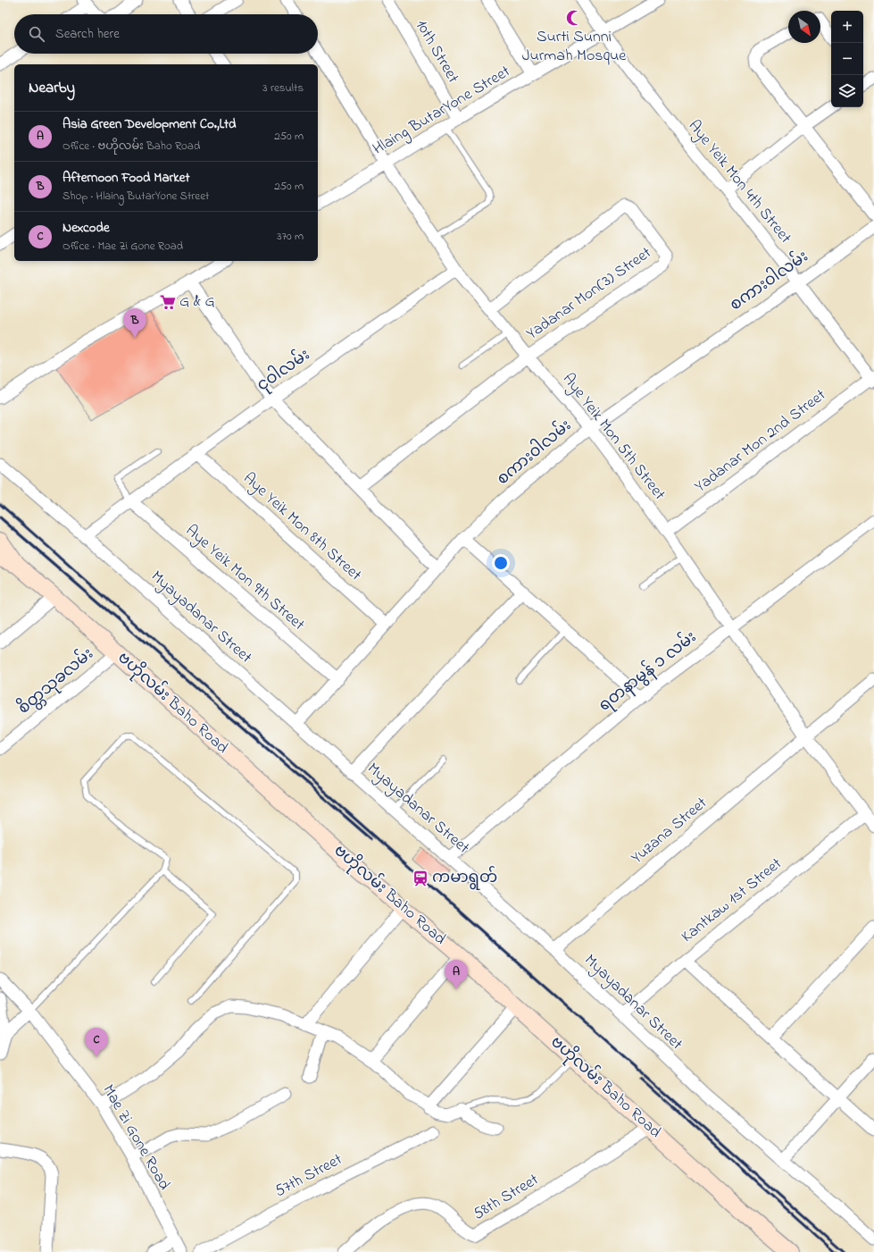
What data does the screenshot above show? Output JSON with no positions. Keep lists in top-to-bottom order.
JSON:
{
  "streets": {
    "main road": ["ဗဟိုလမ်း Baho Road"],
    "street": [
      "10th Street",
      "Hlaing ButarYone Street",
      "Aye Yeik Mon 4th Street",
      "စကား၀ါလမ်း",
      "Yadanar Mon(3) Street",
      "ငုဝါလမ်း",
      "Aye Yeik Mon 5th Street",
      "Yadanar Mon 2nd Street",
      "Aye Yeik Mon 8th Street",
      "Aye Yeik Mon 9th Street",
      "Myayadanar Street",
      "ရတနာမွန် ၁ လမ်း",
      "စိတ္တသုခလမ်း",
      "Yuzana Street",
      "Kantkaw 1st Street",
      "Mae Zi Gone Road",
      "57th Street",
      "58th Street"
    ]
  },
  "crossings": [
    ["10th Street", "Hlaing ButarYone Street"],
    ["Hlaing ButarYone Street", "Aye Yeik Mon 4th Street"],
    ["Hlaing ButarYone Street", "Aye Yeik Mon 5th Street"],
    ["Aye Yeik Mon 4th Street", "စကား၀ါလမ်း"],
    ["Aye Yeik Mon 4th Street", "Yadanar Mon 2nd Street"],
    ["စကား၀ါလမ်း", "Aye Yeik Mon 5th Street"],
    ["စကား၀ါလမ်း", "Aye Yeik Mon 8th Street"],
    ["စကား၀ါလမ်း", "Aye Yeik Mon 9th Street"],
    ["စကား၀ါလမ်း", "Myayadanar Street"],
    ["Yadanar Mon(3) Street", "Aye Yeik Mon 5th Street"],
    ["ငုဝါလမ်း", "Aye Yeik Mon 5th Street"],
    ["ငုဝါလမ်း", "Aye Yeik Mon 8th Street"],
    ["ငုဝါလမ်း", "Aye Yeik Mon 9th Street"],
    ["ငုဝါလမ်း", "Myayadanar Street"],
    ["Aye Yeik Mon 5th Street", "Yadanar Mon 2nd Street"],
    ["Aye Yeik Mon 5th Street", "ရတနာမွန် ၁ လမ်း"],
    ["Aye Yeik Mon 5th Street", "Yuzana Street"],
    ["Aye Yeik Mon 5th Street", "Kantkaw 1st Street"],
    ["Myayadanar Street", "ရတနာမွန် ၁ လမ်း"],
    ["Myayadanar Street", "Yuzana Street"],
    ["Myayadanar Street", "Kantkaw 1st Street"],
    ["စိတ္တသုခလမ်း", "ဗဟိုလမ်း Baho Road"],
    ["ဗဟိုလမ်း Baho Road", "58th Street"]
  ],
  "places": {
    "mosque": ["Surti Sunni Jurmah Mosque"],
    "supermarket": ["G & G"],
    "station": ["ကမာရွတ်"]
  },
  "north": "bottom right",
  "page": {
    "map_buttons": ["+", "−"],
    "search": "Search here",
    "heading": ["Nearby", "3 results"],
    "list": [
      {
        "mark": "A",
        "name": "Asia Green Development Co.,Ltd",
        "note": "Office · ဗဟိုလမ်း Baho Road",
        "value": "250 m"
      },
      {
        "mark": "B",
        "name": "Afternoon Food Market",
        "note": "Shop · Hlaing ButarYone Street",
        "value": "250 m"
      },
      {
        "mark": "C",
        "name": "Nexcode",
        "note": "Office · Mae Zi Gone Road",
        "value": "370 m"
      }
    ],
    "pins": ["B", "A", "C"]
  }
}
